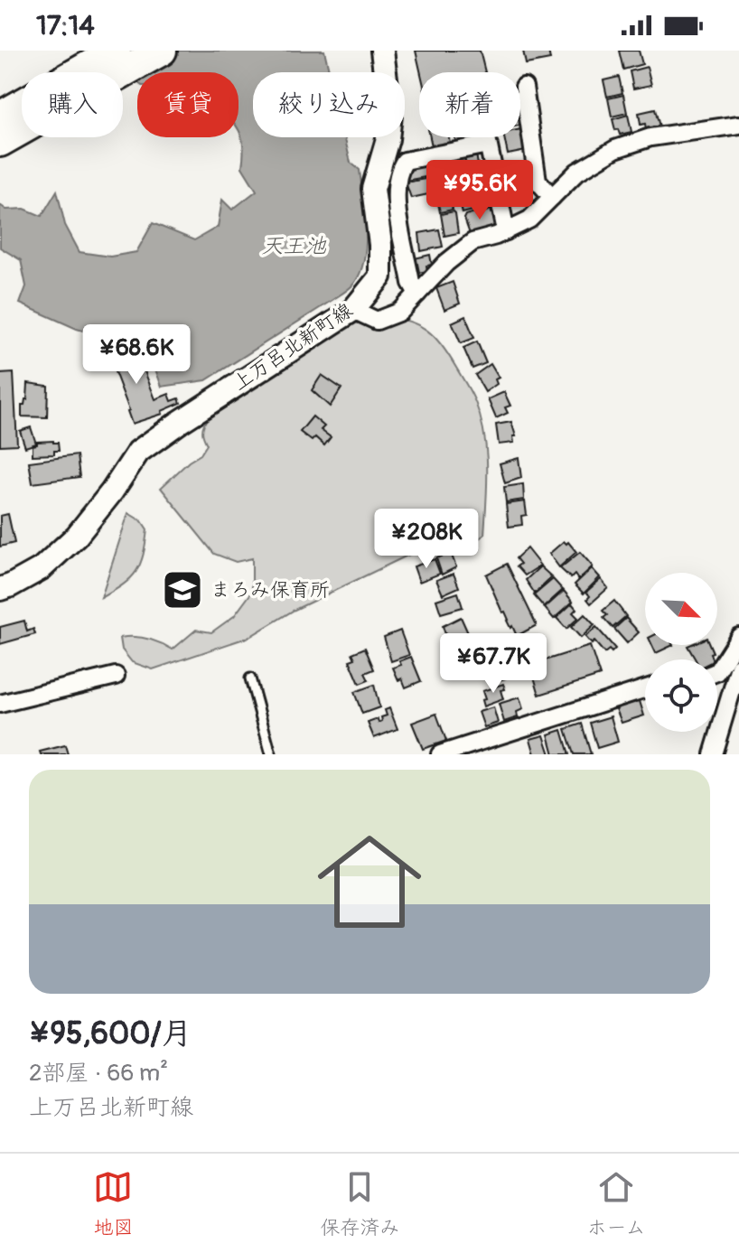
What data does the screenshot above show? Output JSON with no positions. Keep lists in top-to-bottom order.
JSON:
{
  "streets": {
    "main road": ["上万呂北新町線"]
  },
  "water": ["天王池"],
  "places": {
    "school or university": ["まろみ保育所"]
  },
  "north": "bottom right",
  "page": {
    "status": "17:14",
    "chip": [
      "購入",
      "賃貸",
      "絞り込み",
      "新着"
    ],
    "price": [
      "¥95.6K",
      "¥68.6K",
      "¥208K",
      "¥67.7K"
    ],
    "list": [
      {
        "name": "¥95,600/月",
        "note": "2部屋 · 66 m² · 上万呂北新町線"
      }
    ],
    "tabs": ["地図", "保存済み", "ホーム"]
  }
}
